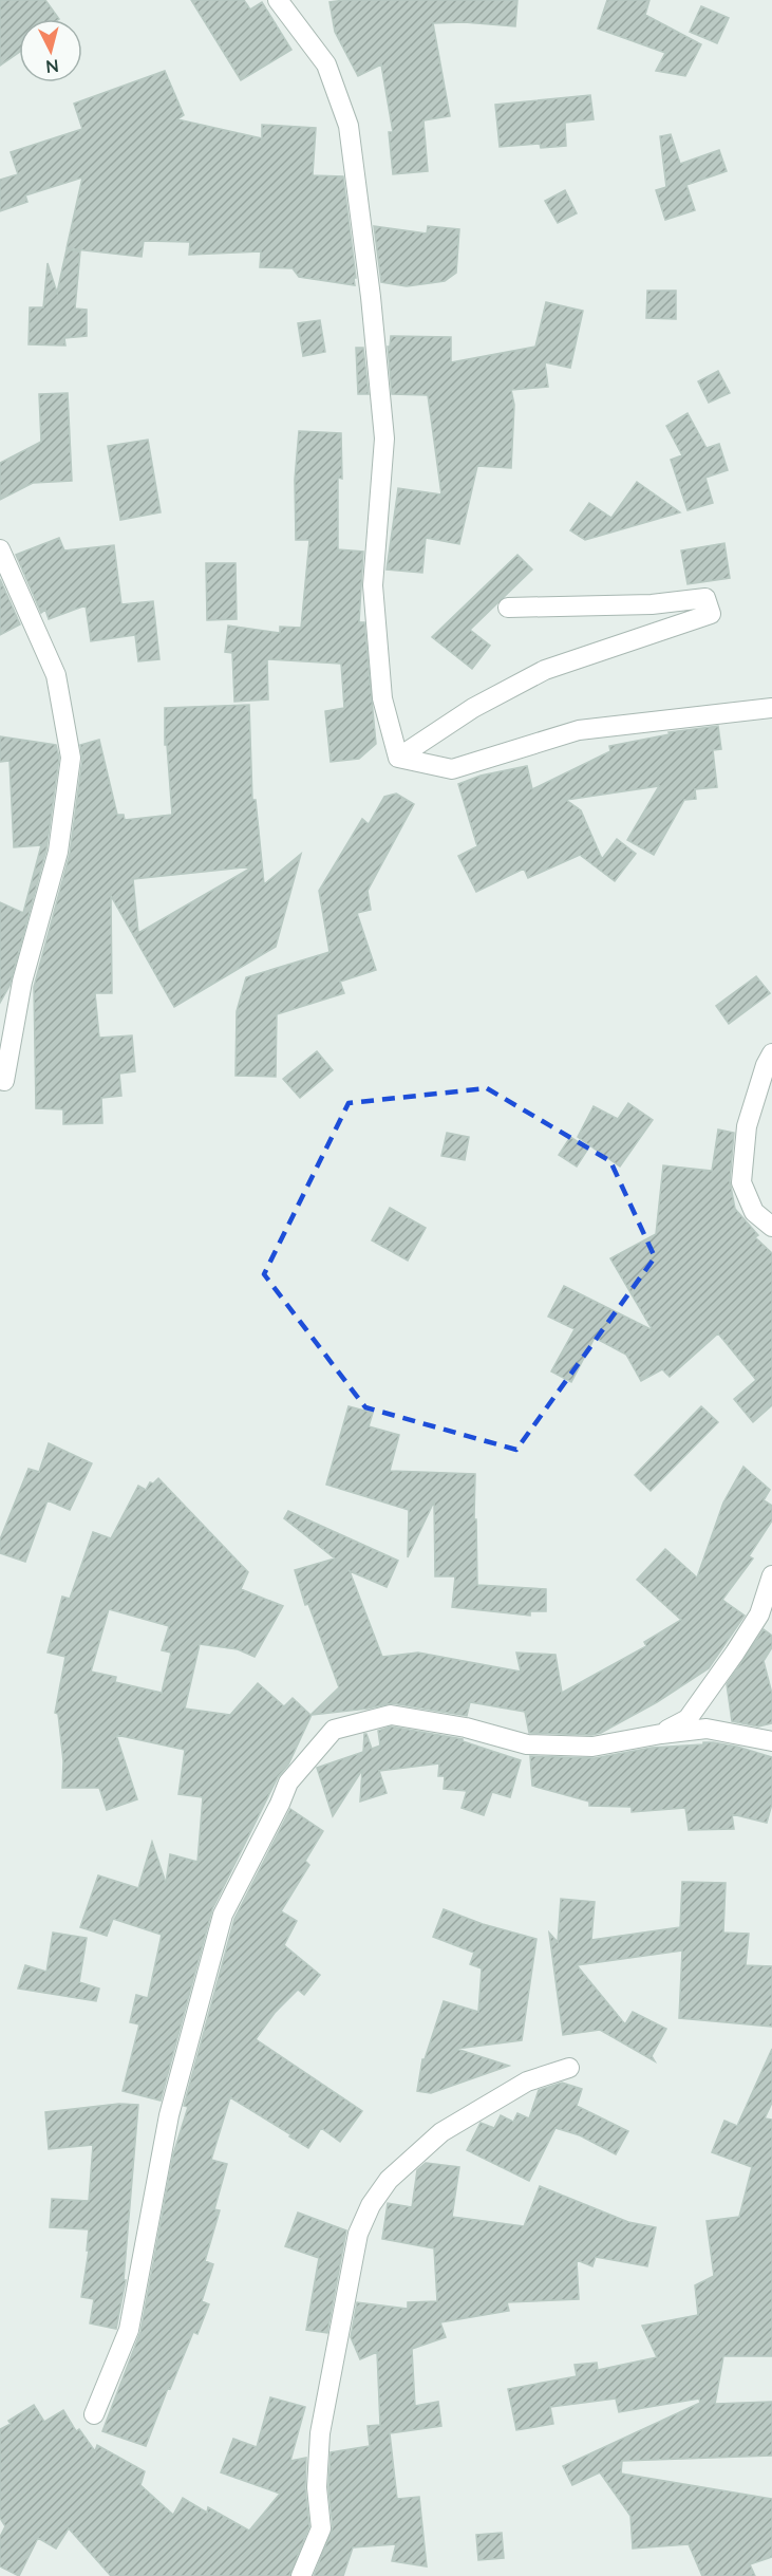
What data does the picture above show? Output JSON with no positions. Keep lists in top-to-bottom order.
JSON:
{
  "north": "bottom"
}
